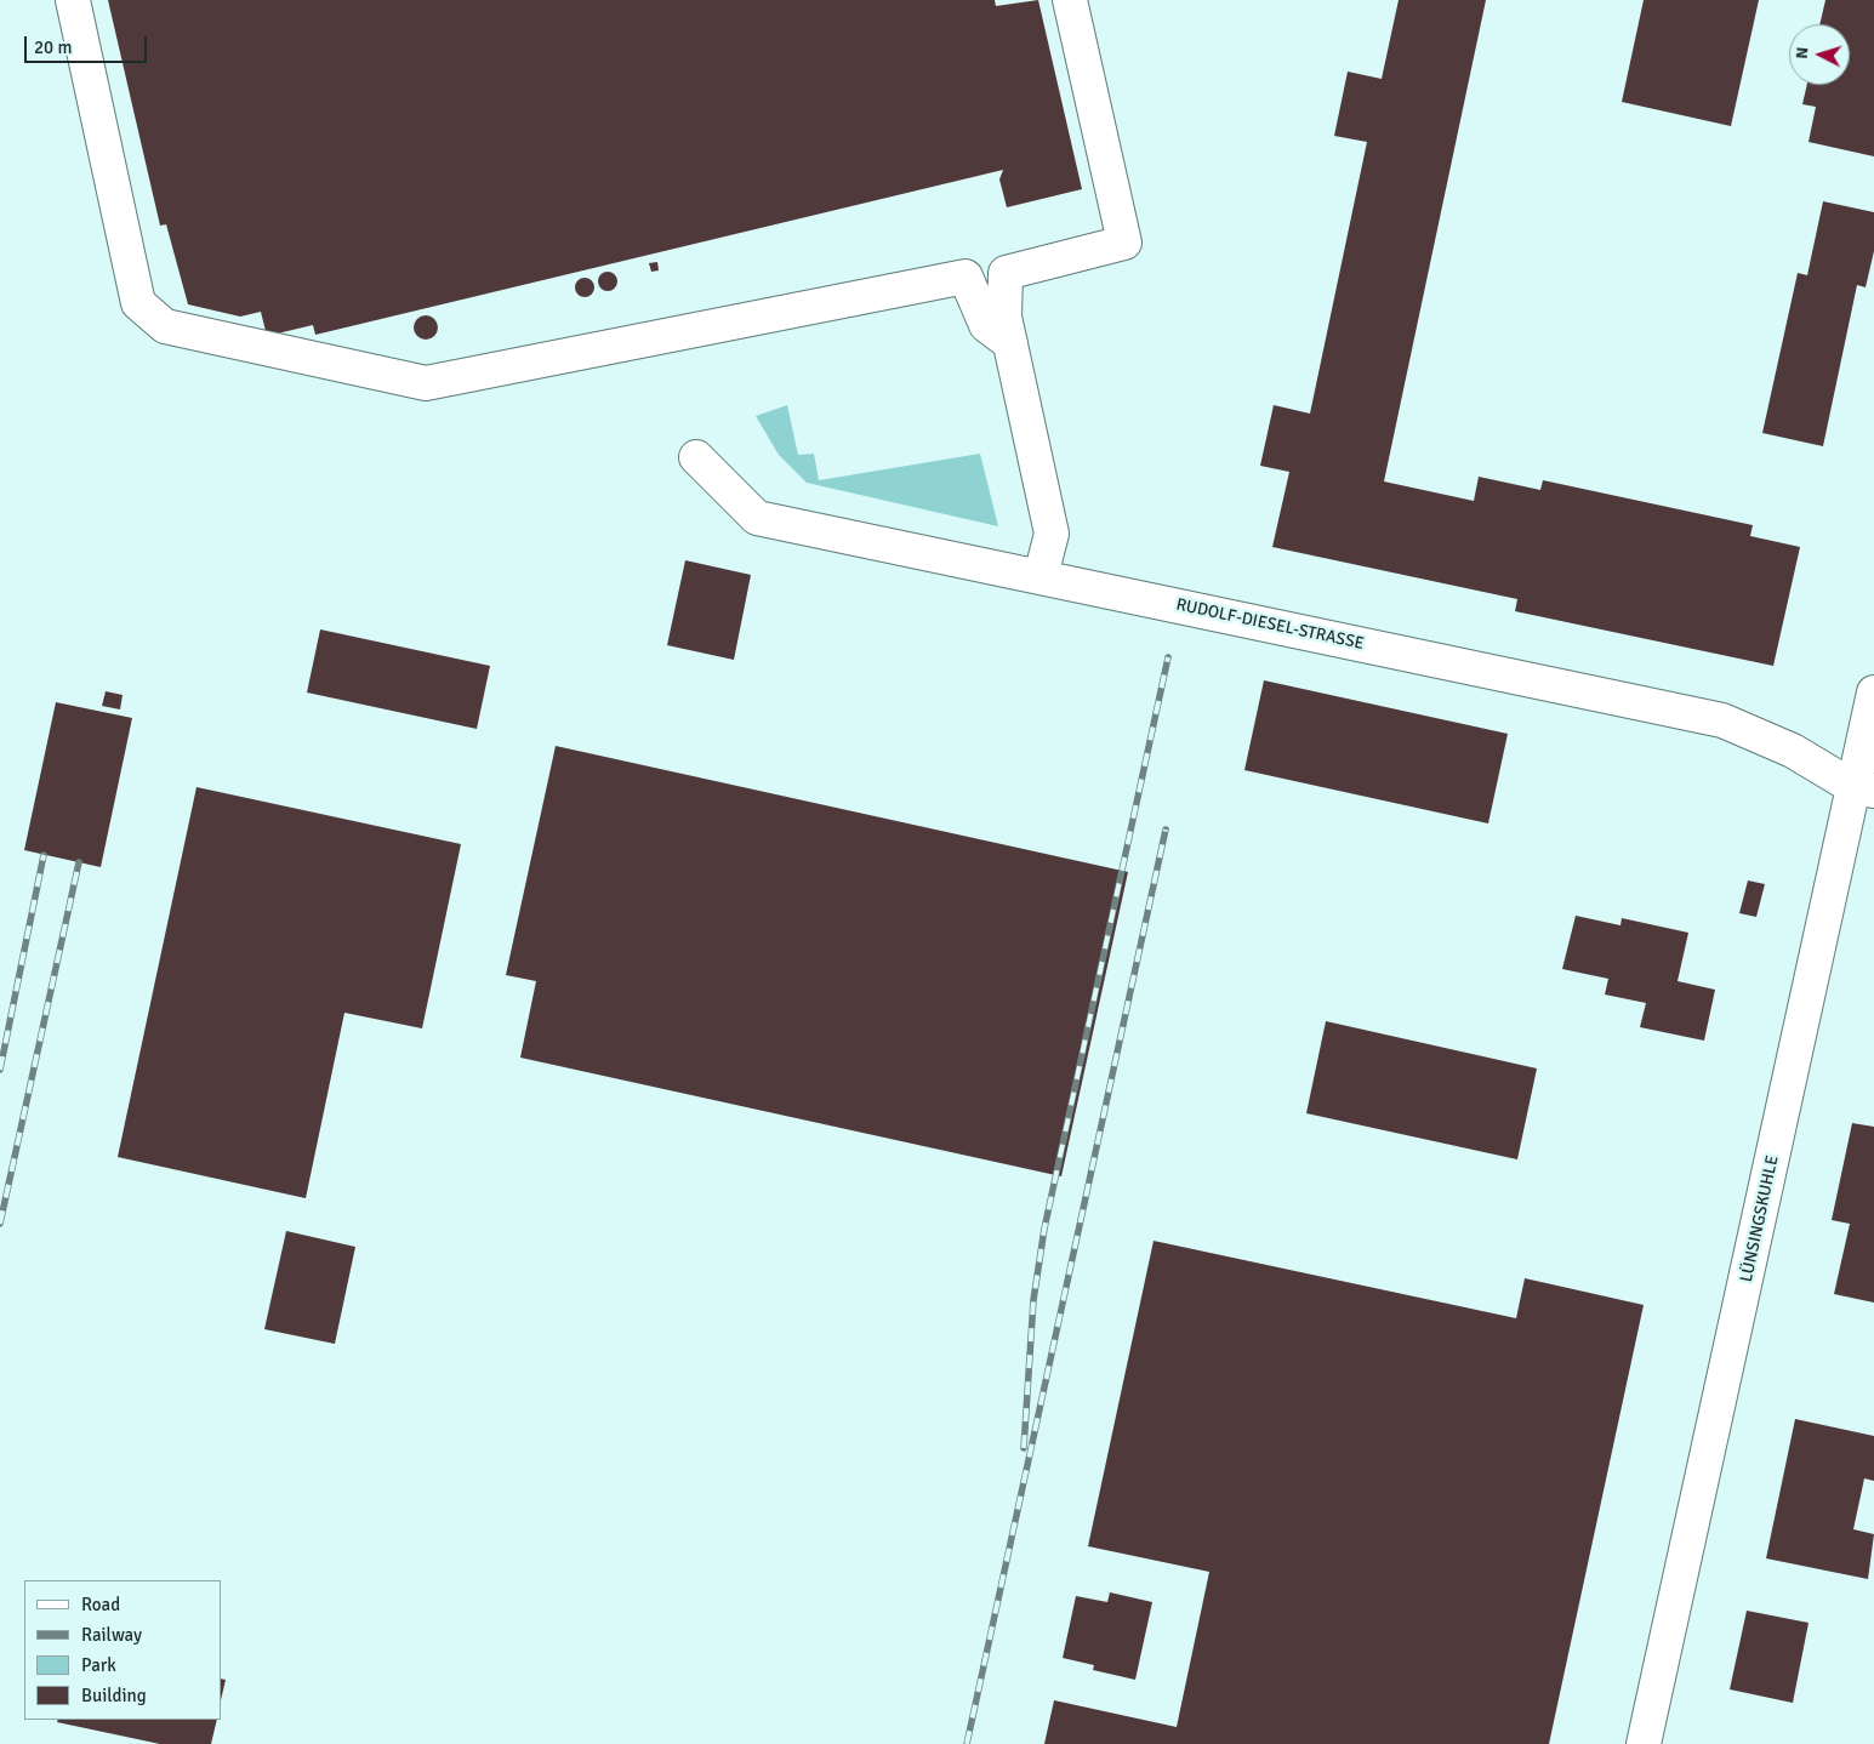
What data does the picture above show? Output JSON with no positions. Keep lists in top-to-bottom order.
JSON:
{
  "streets": {
    "street": ["RUDOLF-DIESEL-STRASSE", "LÜNSINGSKUHLE"]
  },
  "crossings": [
    ["RUDOLF-DIESEL-STRASSE", "LÜNSINGSKUHLE"]
  ],
  "legend": [
    "Road",
    "Railway",
    "Park",
    "Building"
  ],
  "scale_bar": "20 m",
  "north": "left"
}
